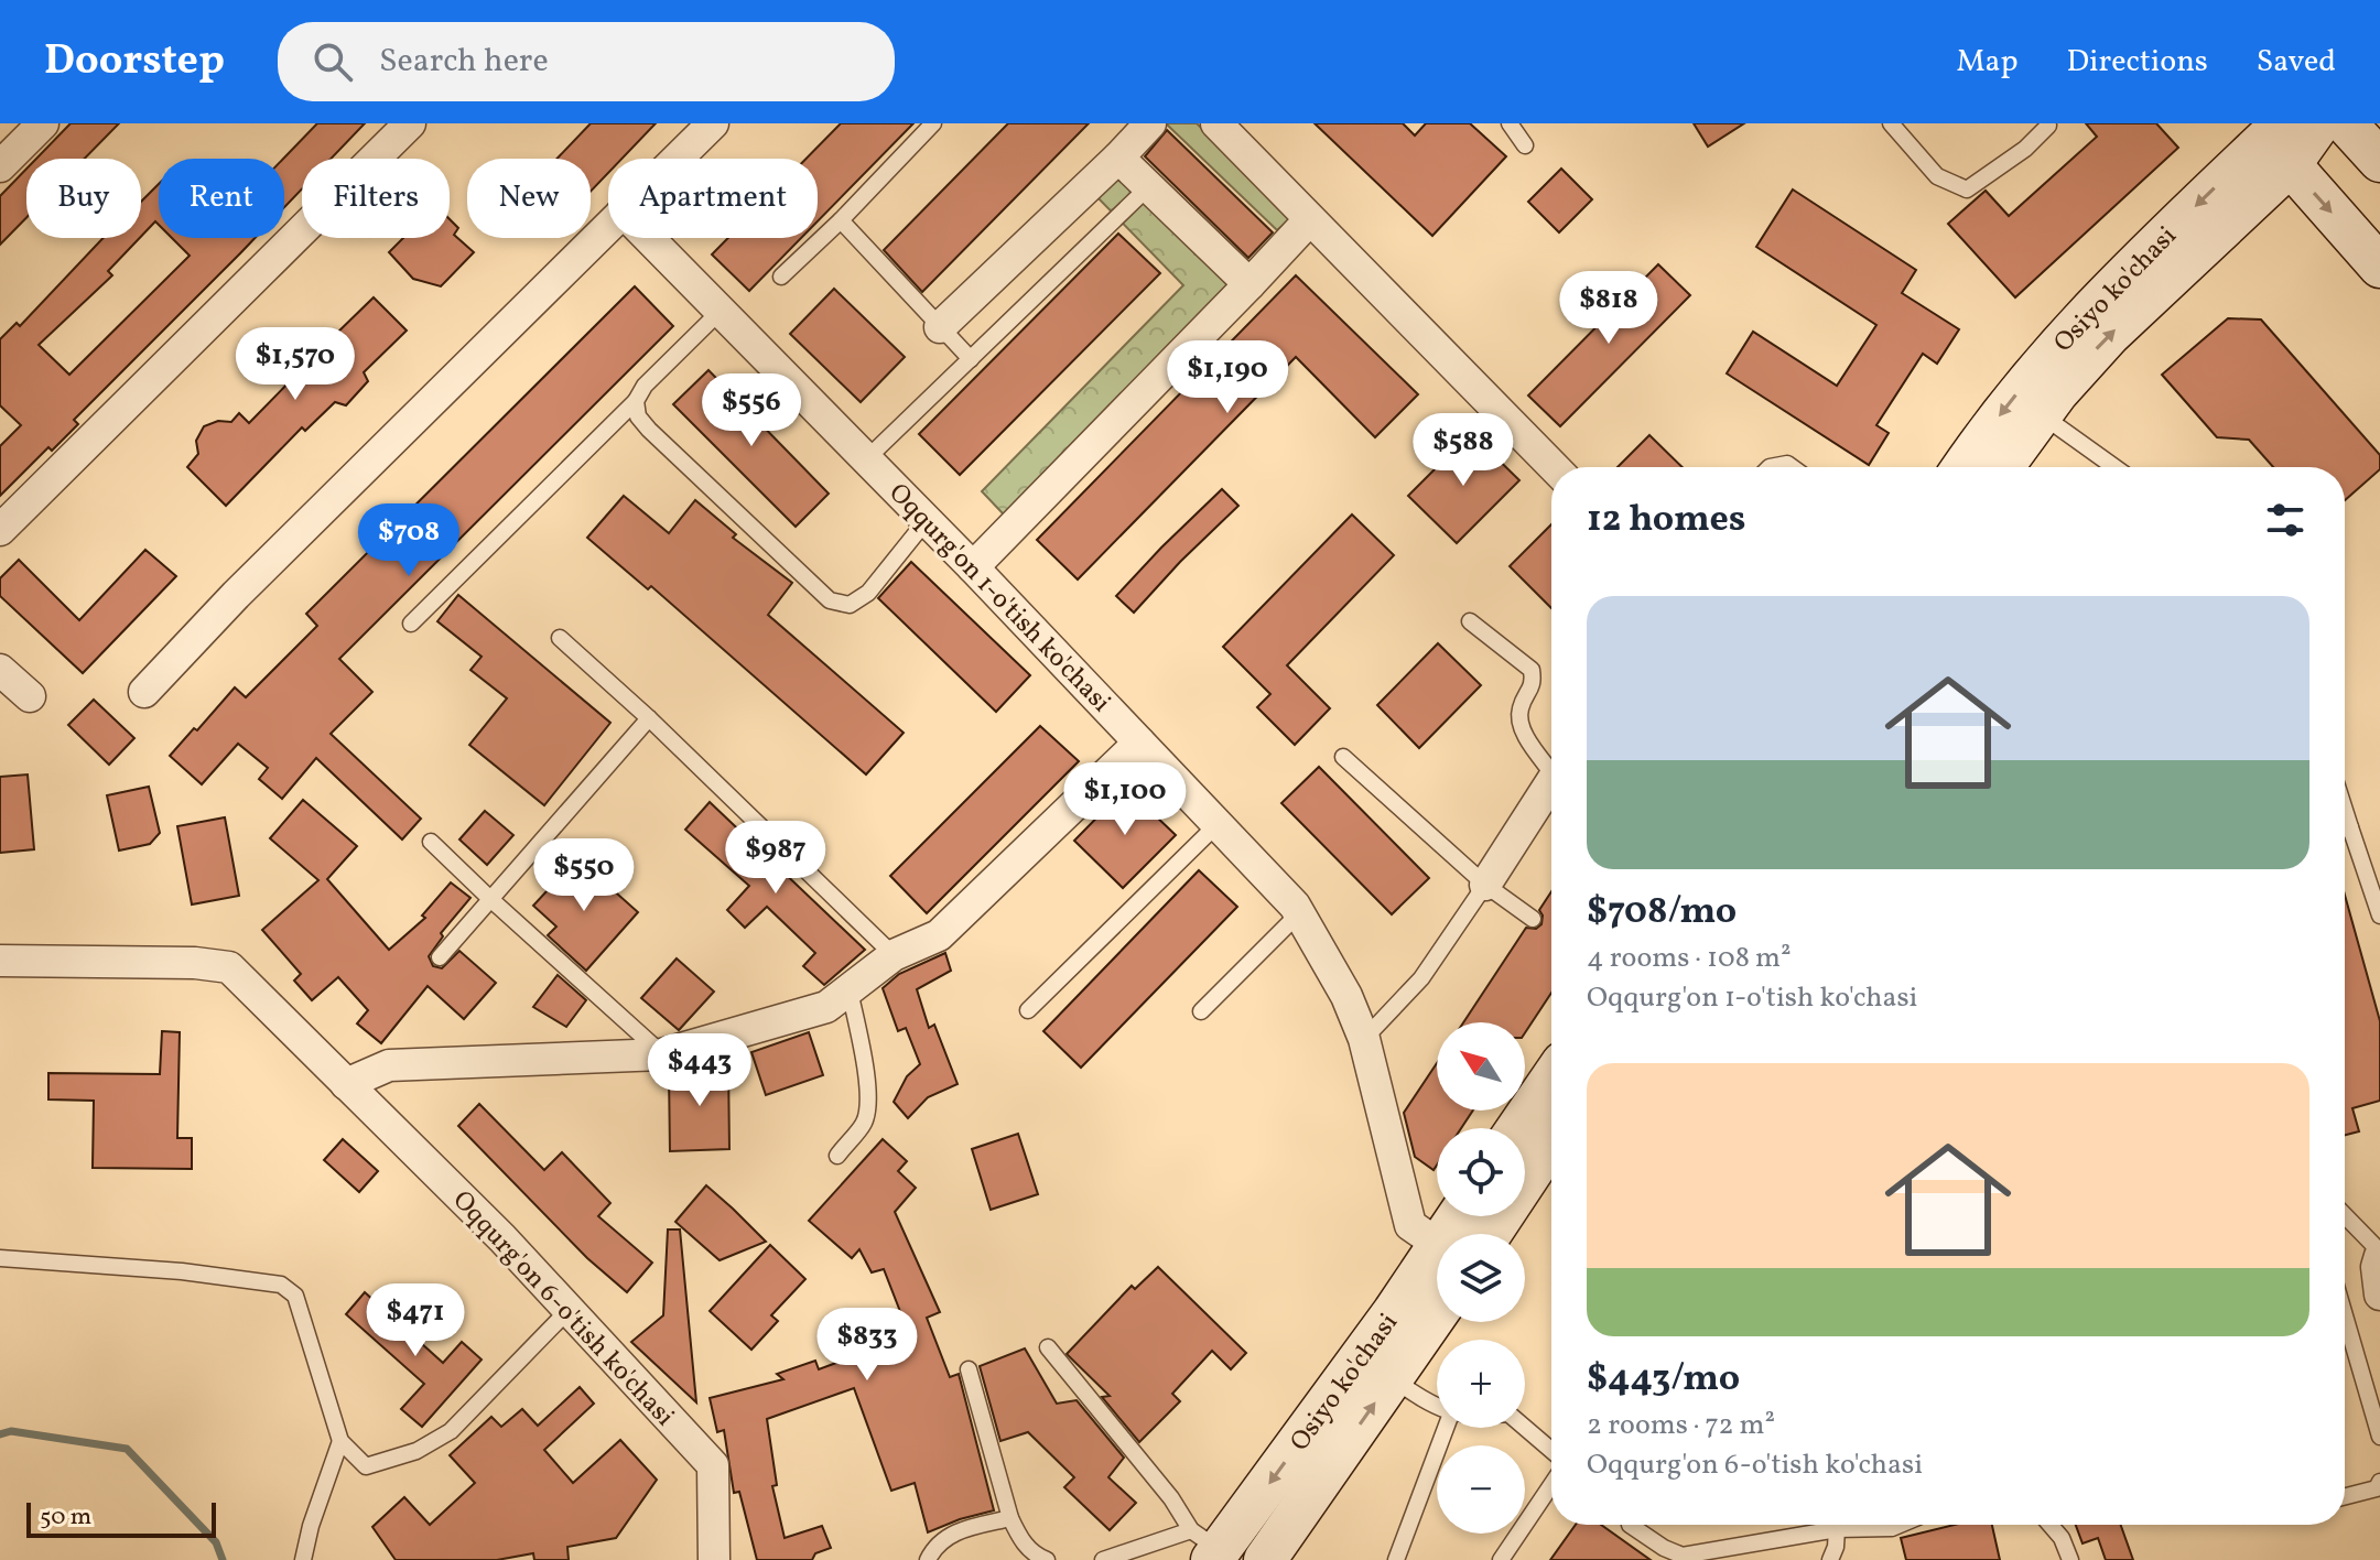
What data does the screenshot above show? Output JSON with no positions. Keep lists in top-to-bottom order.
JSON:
{
  "streets": {
    "main road": ["Osiyo ko'chasi"],
    "street": ["Oqqurg'on 1-o'tish ko'chasi", "Oqqurg'on 6-o'tish ko'chasi"]
  },
  "scale_bar": "50 m",
  "north": "top left",
  "page": {
    "header": "Doorstep",
    "search": "Search here",
    "nav": ["Map", "Directions", "Saved"],
    "chip": [
      "Buy",
      "Rent",
      "Filters",
      "New",
      "Apartment"
    ],
    "price": [
      "$818",
      "$1,570",
      "$1,190",
      "$556",
      "$588",
      "$708",
      "$1,100",
      "$987",
      "$550",
      "$443",
      "$471",
      "$833"
    ],
    "heading": "12 homes",
    "list": [
      {
        "name": "$708/mo",
        "note": "4 rooms · 108 m² · Oqqurg'on 1-o'tish ko'chasi"
      },
      {
        "name": "$443/mo",
        "note": "2 rooms · 72 m² · Oqqurg'on 6-o'tish ko'chasi"
      }
    ],
    "map_buttons": ["+", "−"],
    "scale": "50 m"
  }
}
